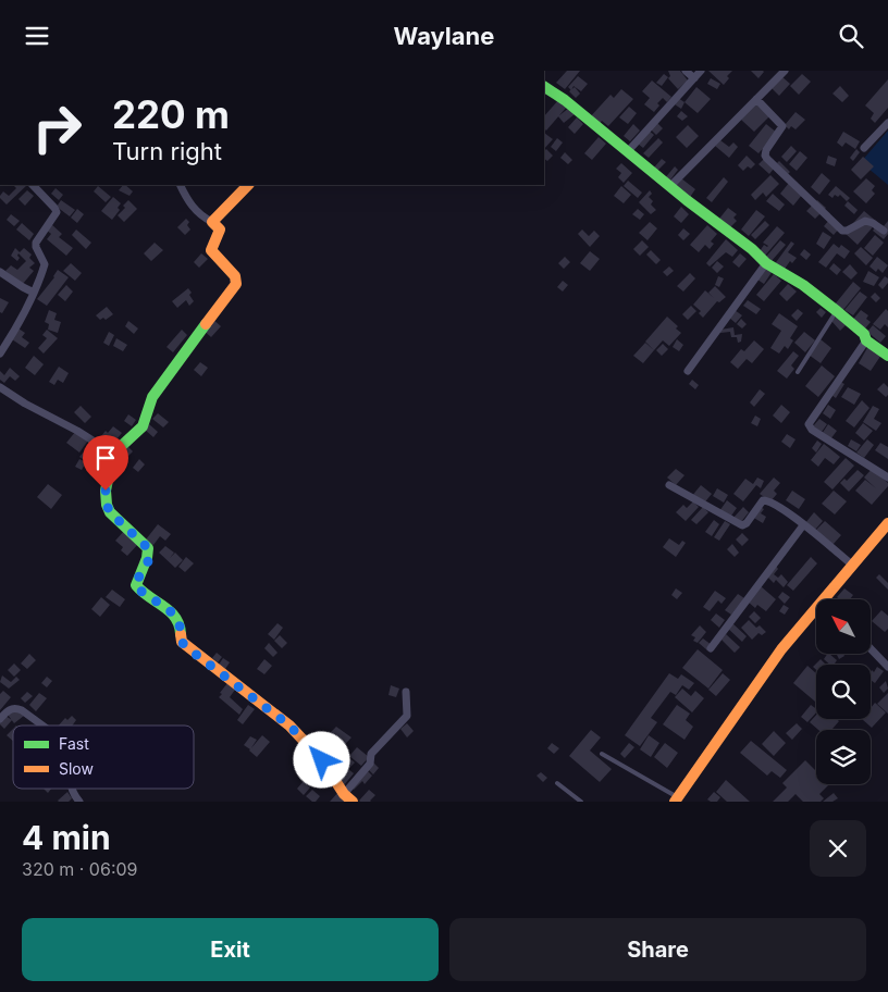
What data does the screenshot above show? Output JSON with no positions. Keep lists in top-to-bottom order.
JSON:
{
  "legend": ["Fast", "Slow"],
  "north": "top left",
  "page": {
    "header": "Waylane",
    "turn": ["220 m", "Turn right"],
    "heading": ["4 min", "320 m · 06:09"],
    "buttons": ["Exit", "Share"]
  }
}
